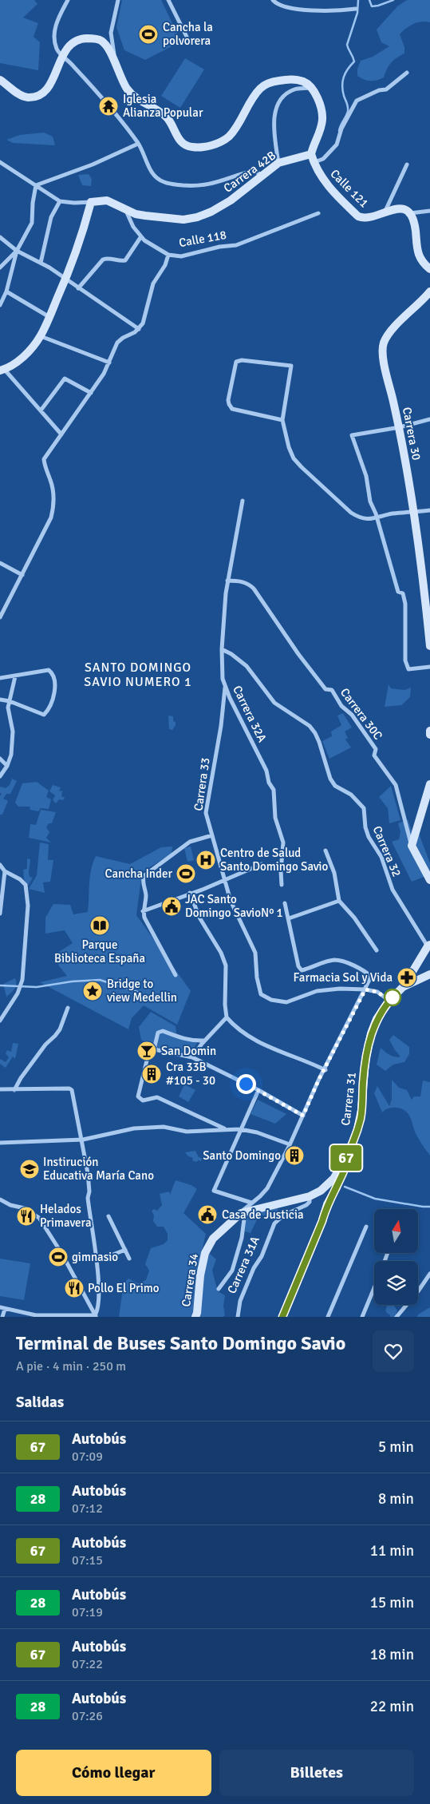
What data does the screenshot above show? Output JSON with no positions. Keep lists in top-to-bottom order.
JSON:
{
  "streets": {
    "street": [
      "Carrera 42B",
      "Calle 121",
      "Calle 118",
      "Carrera 30",
      "Carrera 32A",
      "Carrera 30C",
      "Carrera 33",
      "Carrera 32",
      "Carrera 31",
      "Carrera 31A",
      "Carrera 34"
    ]
  },
  "crossings": [
    ["Carrera 42B", "Calle 121"],
    ["Carrera 42B", "Calle 118"],
    ["Carrera 32A", "Carrera 30C"],
    ["Carrera 32A", "Carrera 33"],
    ["Carrera 32A", "Carrera 32"],
    ["Carrera 31", "Carrera 31A"],
    ["Carrera 31A", "Carrera 34"]
  ],
  "districts": ["SANTO DOMINGO SAVIO NUMERO 1"],
  "places": {
    "sports": ["Cancha la polvorera", "Cancha Inder", "gimnasio"],
    "temple": ["Iglesia Alianza Popular"],
    "hospital": ["Centro de Salud Santo Domingo Savio"],
    "public building": ["JAC Santo Domingo SavioNº 1", "Casa de Justicia"],
    "library": ["Parque Biblioteca España"],
    "pharmacy": ["Farmacia Sol y Vida"],
    "place": ["Bridge to view Medellin"],
    "bar": ["San Domin"],
    "building": ["Cra 33B #105 - 30", "Santo Domingo"],
    "school or university": ["Instirución Educativa María Cano"],
    "restaurant": ["Helados Primavera", "Pollo El Primo"]
  },
  "lines": ["bus line 67"],
  "north": "top",
  "page": {
    "on_map": "67",
    "heading": [
      ["Terminal de Buses Santo Domingo Savio", "A pie · 4 min · 250 m"],
      "Salidas"
    ],
    "list": [
      {
        "mark": "67",
        "name": "Autobús",
        "note": "07:09",
        "value": "5 min"
      },
      {
        "mark": "28",
        "name": "Autobús",
        "note": "07:12",
        "value": "8 min"
      },
      {
        "mark": "67",
        "name": "Autobús",
        "note": "07:15",
        "value": "11 min"
      },
      {
        "mark": "28",
        "name": "Autobús",
        "note": "07:19",
        "value": "15 min"
      },
      {
        "mark": "67",
        "name": "Autobús",
        "note": "07:22",
        "value": "18 min"
      },
      {
        "mark": "28",
        "name": "Autobús",
        "note": "07:26",
        "value": "22 min"
      }
    ],
    "buttons": ["Cómo llegar", "Billetes"]
  }
}
